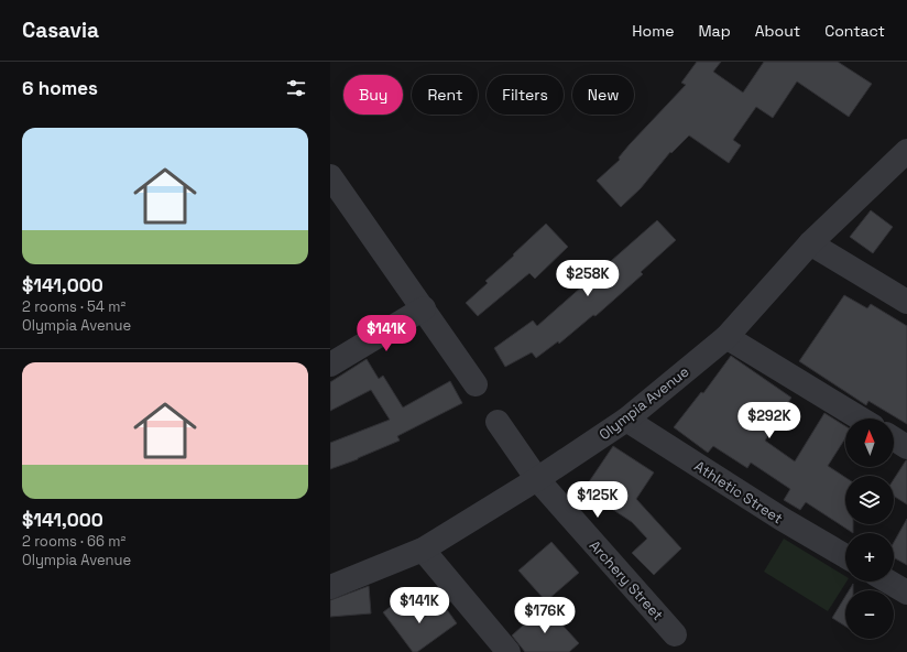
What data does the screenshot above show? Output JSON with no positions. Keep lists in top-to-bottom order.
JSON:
{
  "streets": {
    "street": ["Olympia Avenue", "Athletic Street", "Archery Street"]
  },
  "crossings": [
    ["Olympia Avenue", "Athletic Street"],
    ["Olympia Avenue", "Archery Street"]
  ],
  "north": "top",
  "page": {
    "header": "Casavia",
    "nav": [
      "Home",
      "Map",
      "About",
      "Contact"
    ],
    "heading": "6 homes",
    "chip": [
      "Buy",
      "Rent",
      "Filters",
      "New"
    ],
    "list": [
      {
        "name": "$141,000",
        "note": "2 rooms · 54 m² · Olympia Avenue"
      },
      {
        "name": "$141,000",
        "note": "2 rooms · 66 m² · Olympia Avenue"
      }
    ],
    "price": [
      "$258K",
      "$141K",
      "$292K",
      "$125K",
      "$141K",
      "$176K"
    ],
    "map_buttons": ["+", "−"]
  }
}
